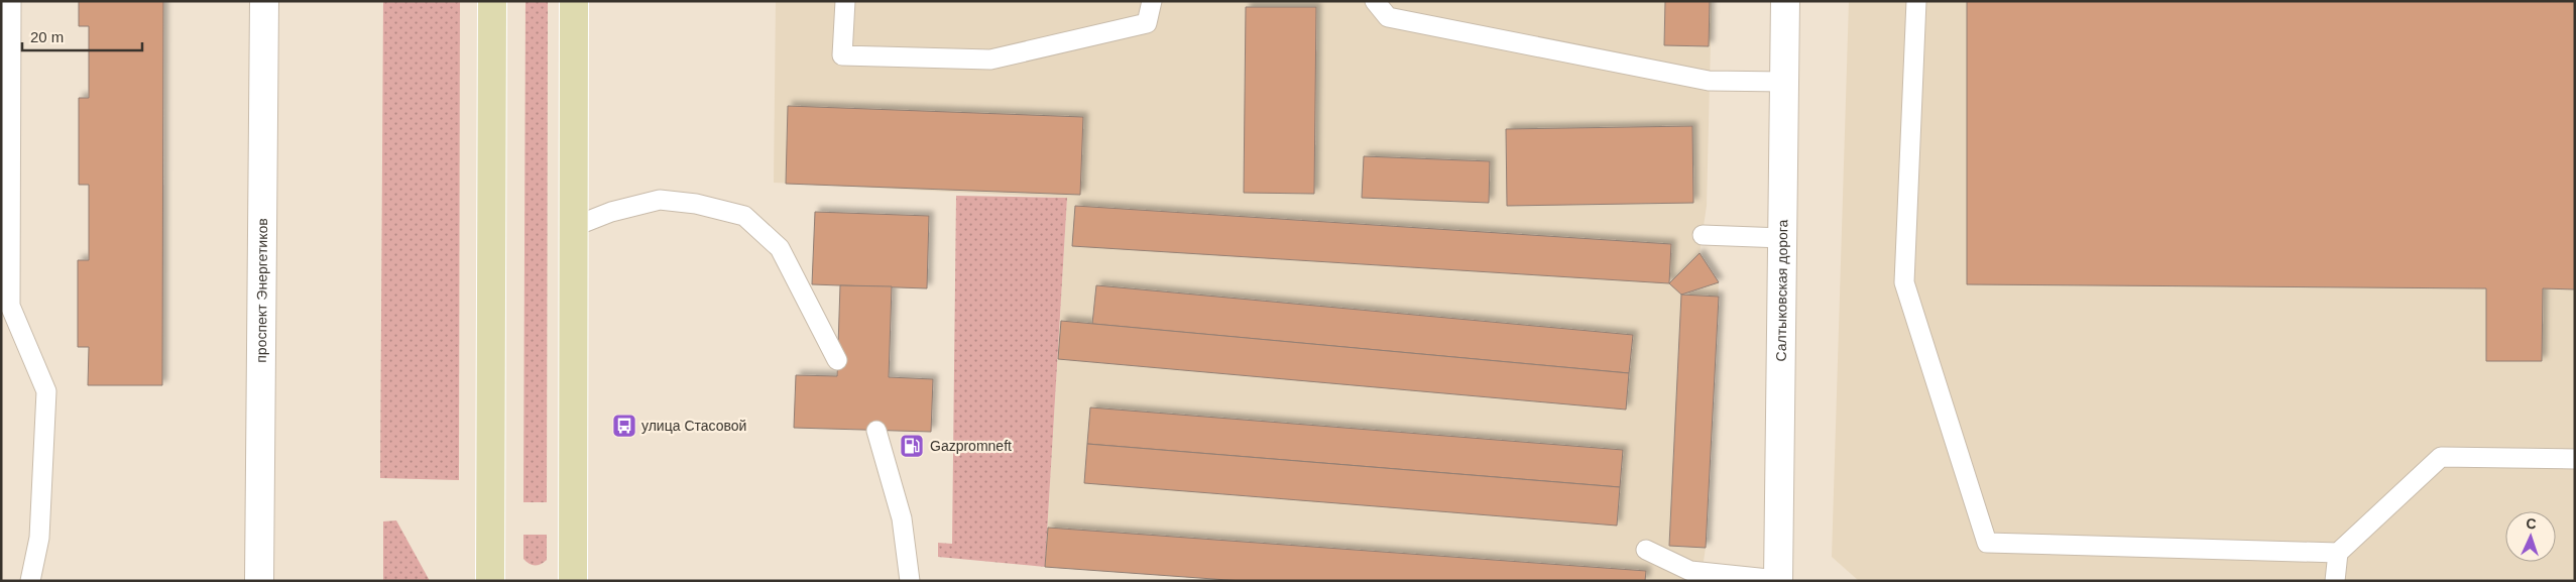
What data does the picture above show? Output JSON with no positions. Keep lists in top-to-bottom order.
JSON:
{
  "streets": {
    "street": ["проспект Энергетиков", "Салтыковская дорога"]
  },
  "places": {
    "bus stop": ["улица Стасовой"],
    "fuel station": ["Gazpromneft"]
  },
  "scale_bar": "20 m",
  "north": "top"
}
